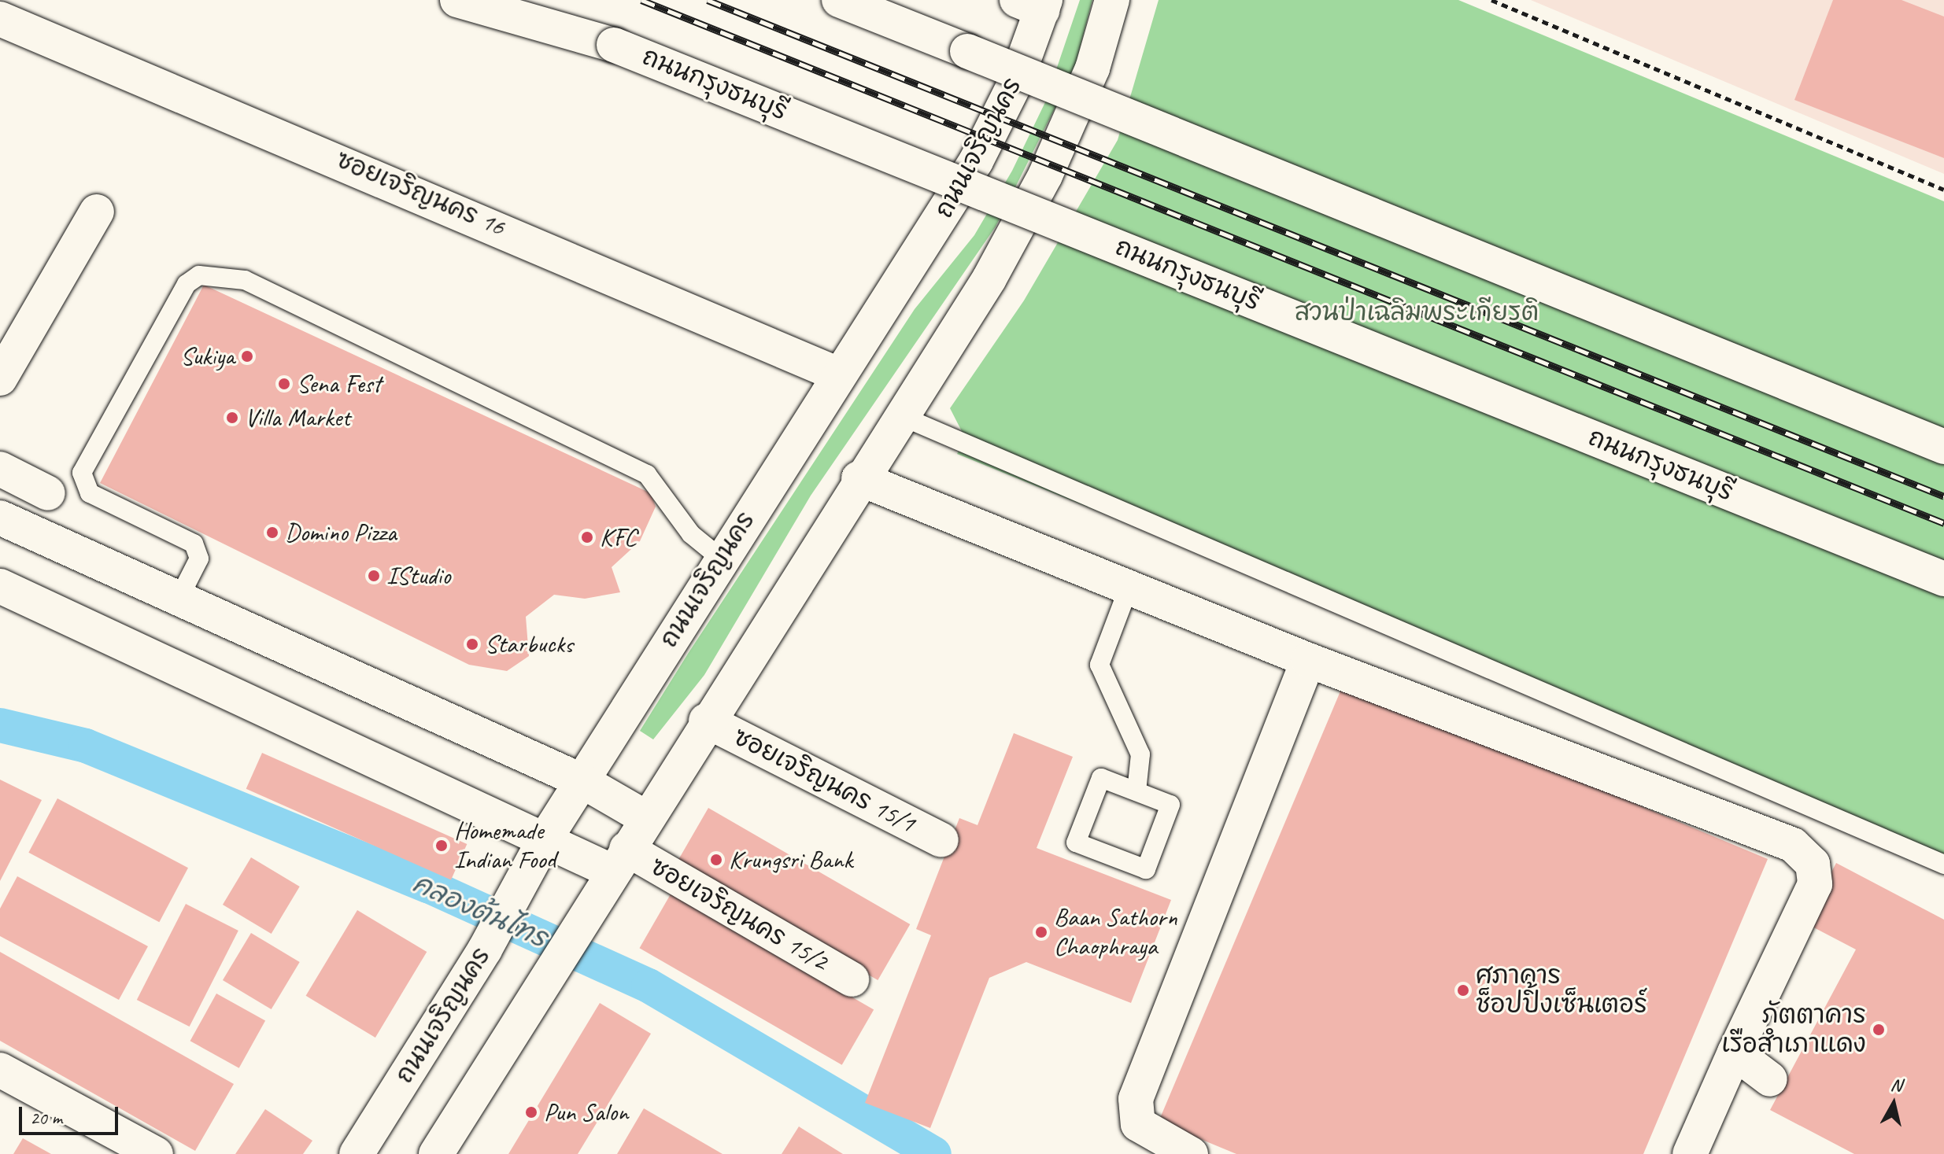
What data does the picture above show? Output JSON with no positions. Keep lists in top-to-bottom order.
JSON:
{
  "streets": {
    "main road": [
      "ถนนกรุงธนบุรี",
      "ถนนเจริญนคร",
      "ซอยเจริญนคร 16",
      "ซอยเจริญนคร 15/1",
      "ซอยเจริญนคร 15/2"
    ]
  },
  "crossings": [
    ["ถนนเจริญนคร", "ซอยเจริญนคร 16"],
    ["ถนนเจริญนคร", "ซอยเจริญนคร 15/2"]
  ],
  "water": ["คลองต้นไทร"],
  "parks": ["สวนป่าเฉลิมพระเกียรติ"],
  "places": [
    "Sukiya",
    "Sena Fest",
    "Villa Market",
    "Domino Pizza",
    "KFC",
    "IStudio",
    "Starbucks",
    "Homemade Indian Food",
    "Krungsri Bank",
    "Baan Sathorn Chaophraya",
    "ศุภาคาร ช็อปปิ้งเซ็นเตอร์",
    "ภัตตาคาร เรือสำเภาแดง",
    "Pun Salon"
  ],
  "scale_bar": "20 m",
  "north": "top"
}
